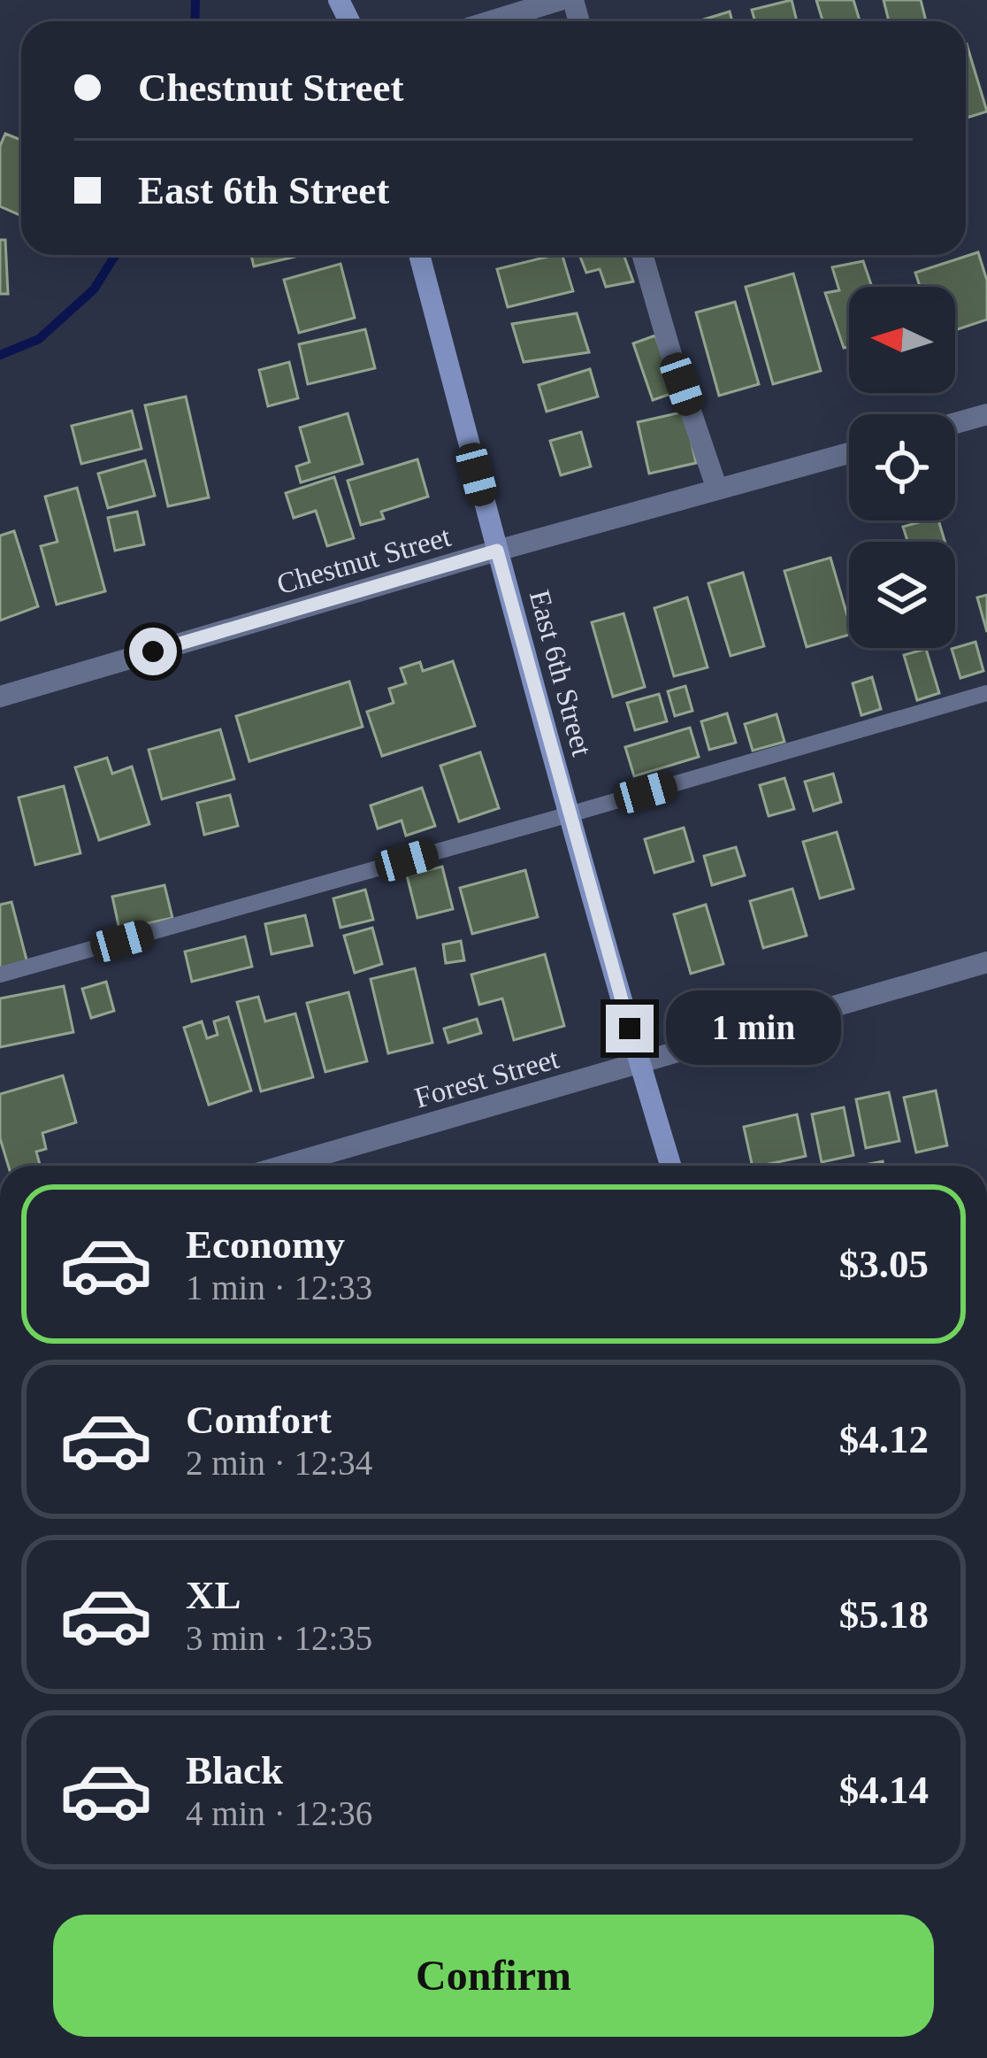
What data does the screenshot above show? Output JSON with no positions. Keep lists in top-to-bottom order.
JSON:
{
  "streets": {
    "street": ["Chestnut Street", "East 6th Street", "Forest Street"]
  },
  "crossings": [
    ["Chestnut Street", "East 6th Street"],
    ["East 6th Street", "Forest Street"]
  ],
  "north": "left",
  "page": {
    "banner": ["Chestnut Street", "East 6th Street"],
    "bubble": "1 min",
    "list": [
      {
        "name": "Economy",
        "note": "1 min · 12:33",
        "value": "$3.05"
      },
      {
        "name": "Comfort",
        "note": "2 min · 12:34",
        "value": "$4.12"
      },
      {
        "name": "XL",
        "note": "3 min · 12:35",
        "value": "$5.18"
      },
      {
        "name": "Black",
        "note": "4 min · 12:36",
        "value": "$4.14"
      }
    ],
    "buttons": "Confirm"
  }
}
